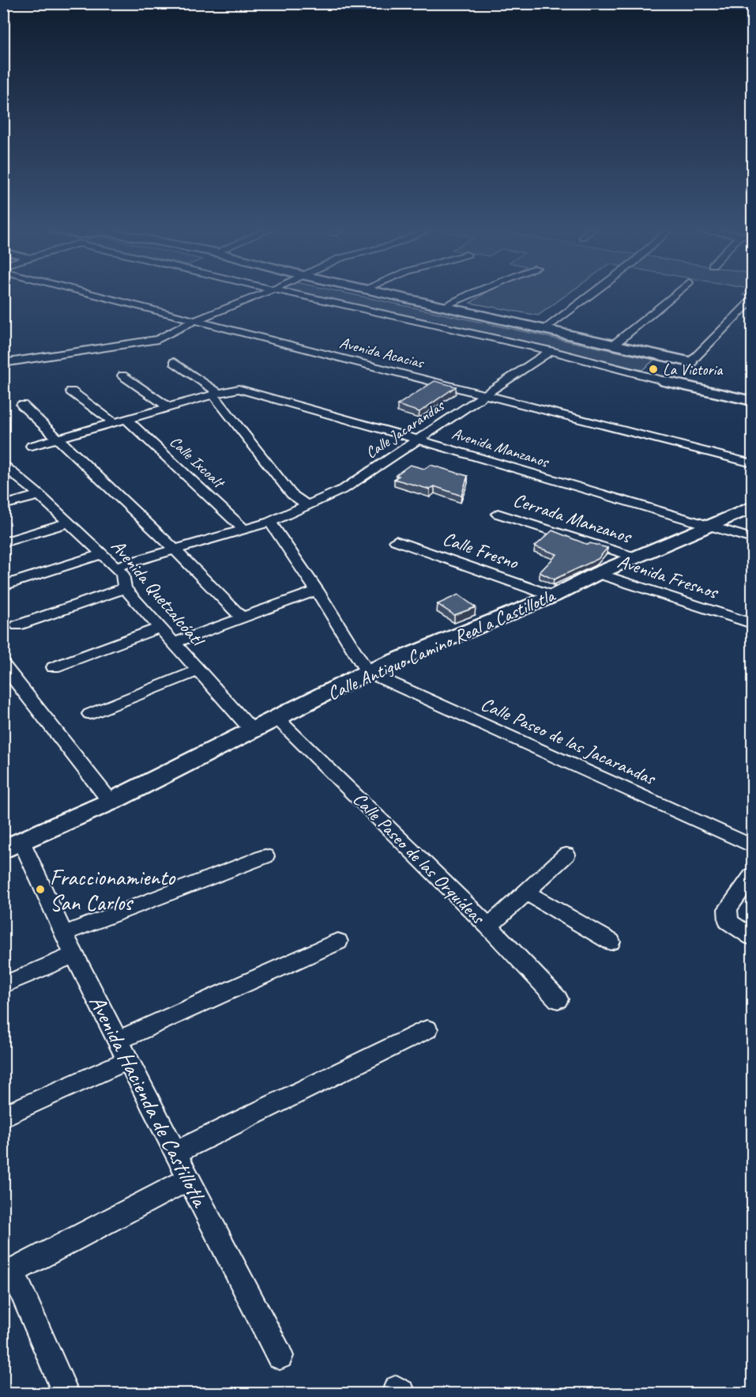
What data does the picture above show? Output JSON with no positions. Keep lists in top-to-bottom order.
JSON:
{
  "streets": {
    "street": [
      "Avenida Acacias",
      "Calle Jacarandas",
      "Avenida Manzanos",
      "Calle Ixcoalt",
      "Cerrada Manzanos",
      "Calle Fresno",
      "Avenida Fresnos",
      "Avenida Quetzalcóatl",
      "Calle Antiguo Camino Real a Castillotla",
      "Calle Paseo de las Jacarandas",
      "Calle Paseo de las Orquídeas",
      "Avenida Hacienda de Castillotla"
    ]
  },
  "crossings": [
    ["Avenida Acacias", "Calle Jacarandas"],
    ["Calle Jacarandas", "Avenida Manzanos"],
    ["Calle Jacarandas", "Calle Ixcoalt"],
    ["Calle Jacarandas", "Avenida Quetzalcóatl"],
    ["Avenida Manzanos", "Calle Antiguo Camino Real a Castillotla"],
    ["Cerrada Manzanos", "Calle Antiguo Camino Real a Castillotla"],
    ["Calle Fresno", "Calle Antiguo Camino Real a Castillotla"],
    ["Avenida Fresnos", "Calle Antiguo Camino Real a Castillotla"],
    ["Avenida Quetzalcóatl", "Calle Antiguo Camino Real a Castillotla"],
    ["Calle Antiguo Camino Real a Castillotla", "Calle Paseo de las Jacarandas"],
    ["Calle Antiguo Camino Real a Castillotla", "Calle Paseo de las Orquídeas"],
    ["Calle Antiguo Camino Real a Castillotla", "Avenida Hacienda de Castillotla"]
  ],
  "places": ["La Victoria", "Fraccionamiento San Carlos"]
}
